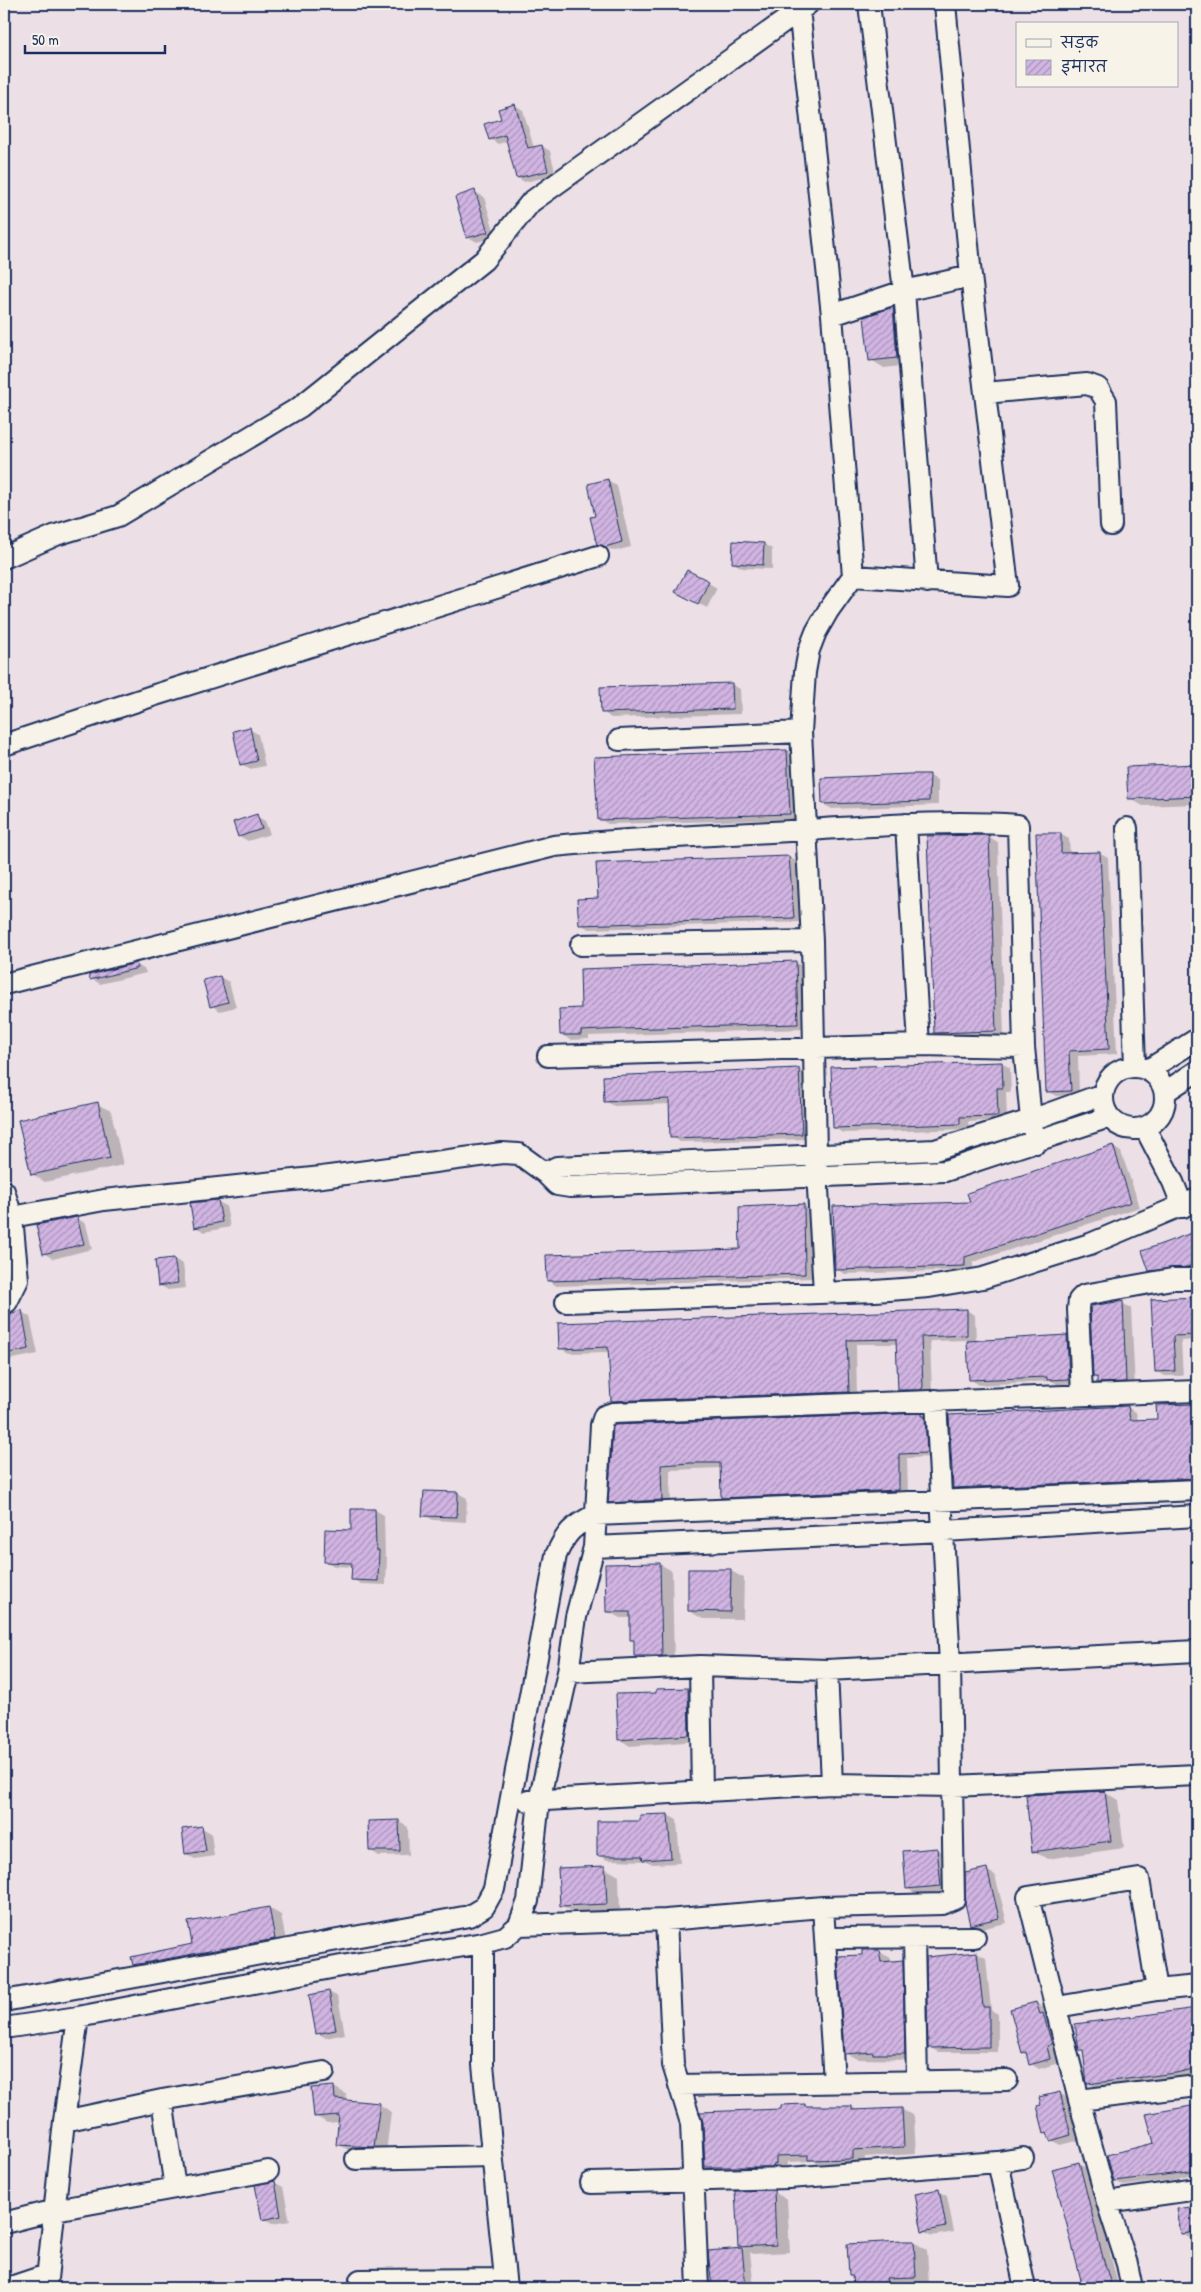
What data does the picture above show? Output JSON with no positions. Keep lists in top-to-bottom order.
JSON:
{
  "legend": ["सड़क", "इमारत"],
  "scale_bar": "50 m"
}
